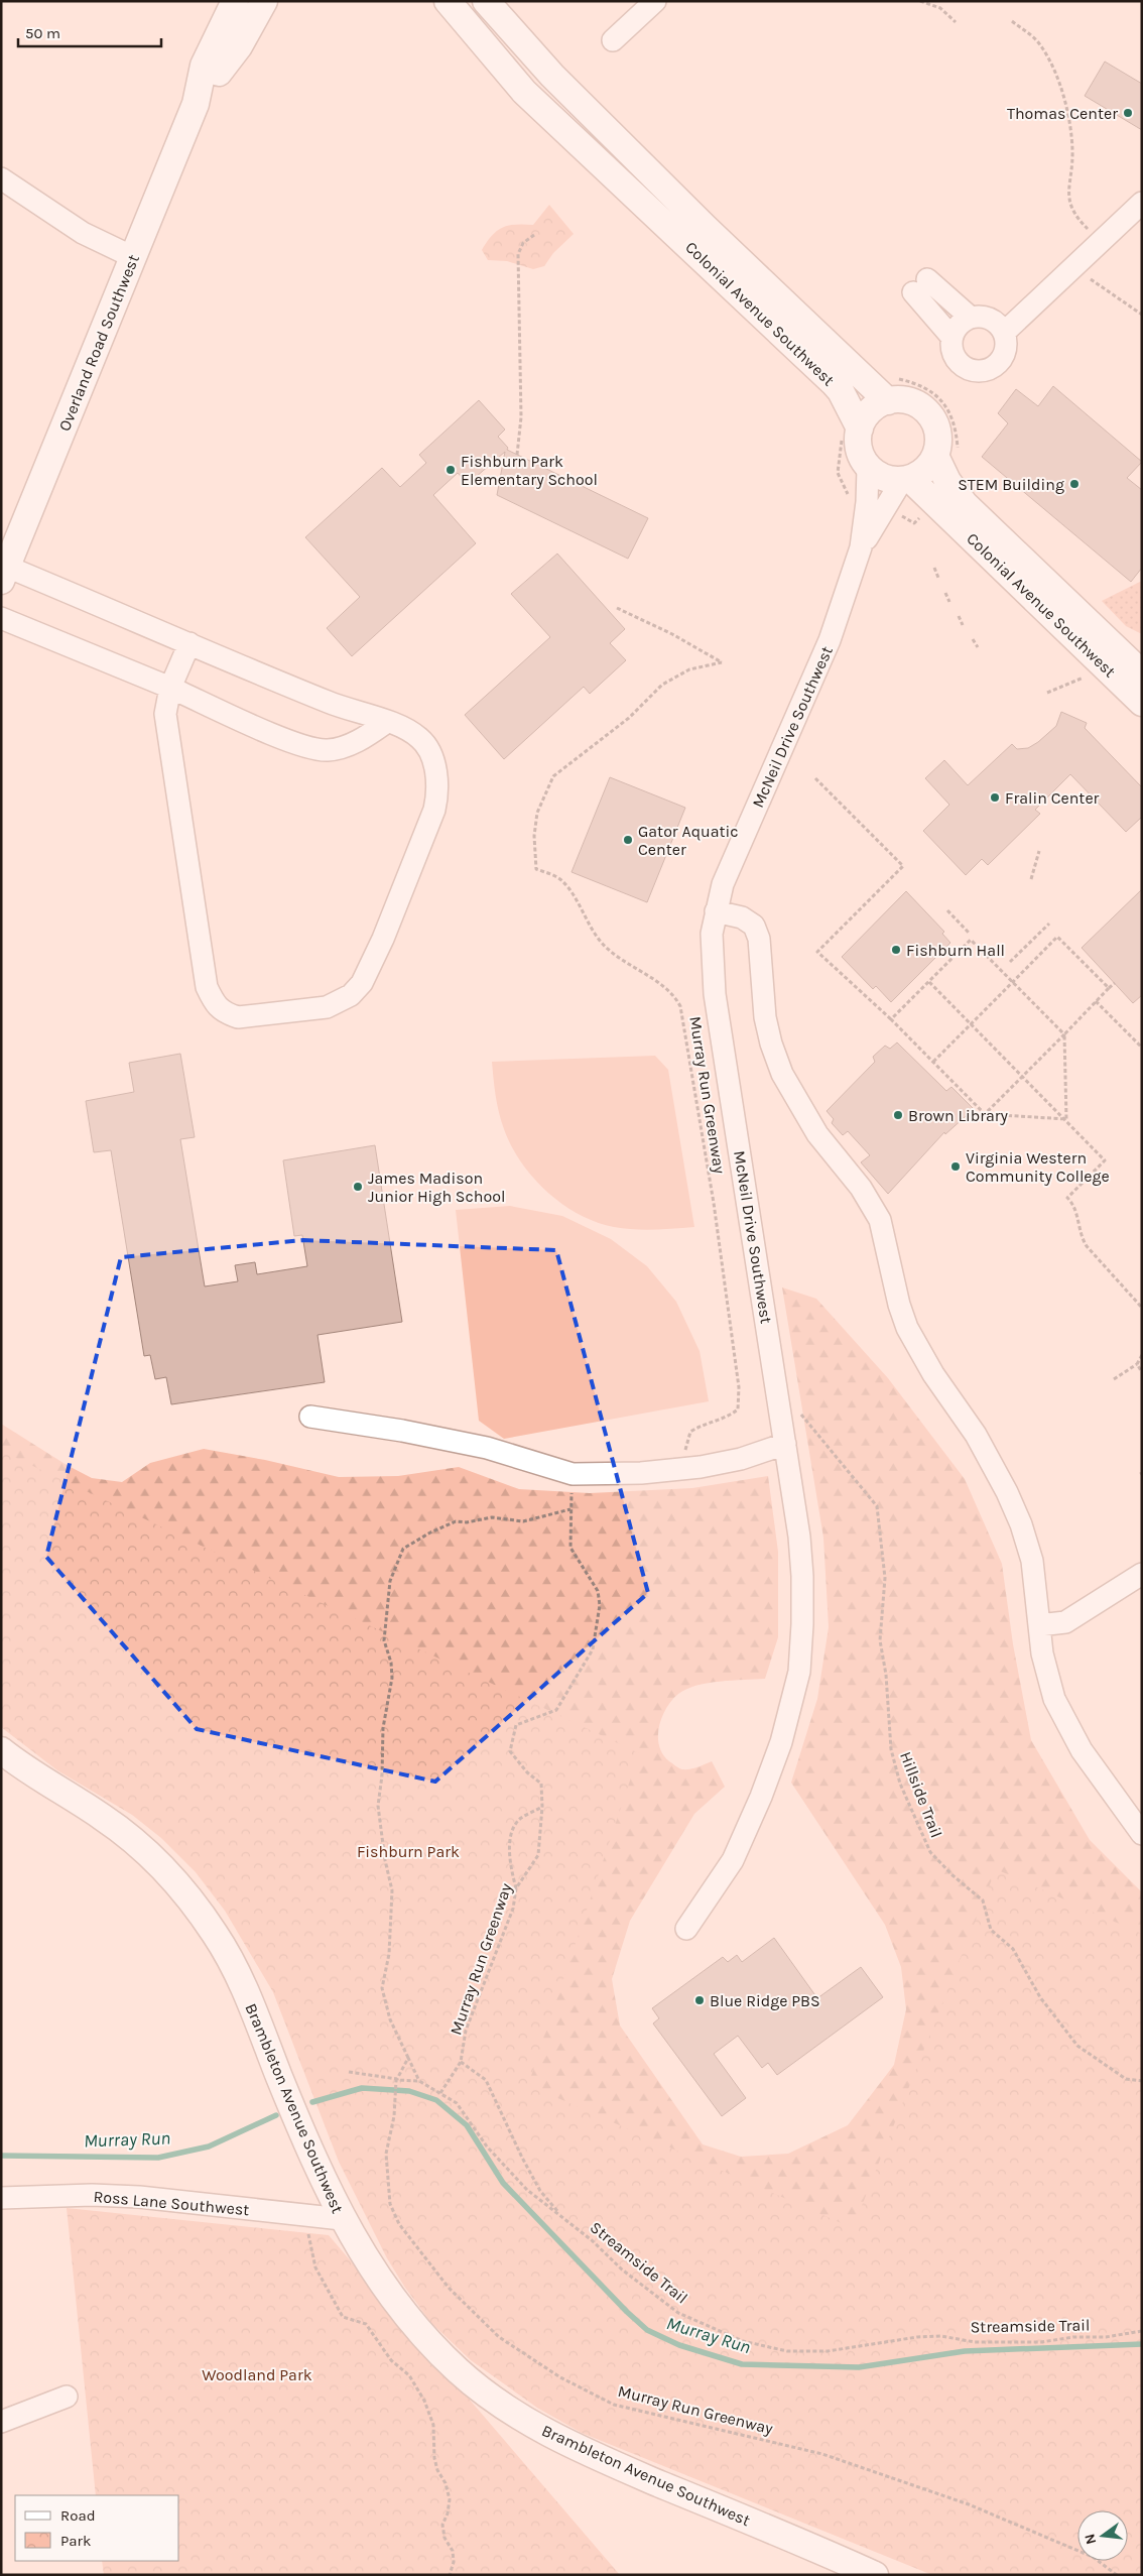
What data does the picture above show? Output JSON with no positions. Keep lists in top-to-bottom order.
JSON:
{
  "streets": {
    "main road": ["Colonial Avenue Southwest", "Overland Road Southwest", "Brambleton Avenue Southwest"],
    "street": ["McNeil Drive Southwest", "Ross Lane Southwest"],
    "path": ["Murray Run Greenway", "Hillside Trail", "Streamside Trail"]
  },
  "crossings": [
    ["Colonial Avenue Southwest", "McNeil Drive Southwest"],
    ["McNeil Drive Southwest", "Hillside Trail"],
    ["Murray Run Greenway", "Streamside Trail"],
    ["Brambleton Avenue Southwest", "Ross Lane Southwest"]
  ],
  "water": ["Murray Run"],
  "parks": ["Fishburn Park", "Woodland Park"],
  "places": [
    "Thomas Center",
    "Fishburn Park Elementary School",
    "STEM Building",
    "Fralin Center",
    "Gator Aquatic Center",
    "Fishburn Hall",
    "Brown Library",
    "Virginia Western Community College",
    "James Madison Junior High School",
    "Blue Ridge PBS"
  ],
  "legend": ["Road", "Park"],
  "scale_bar": "50 m",
  "north": "left"
}
